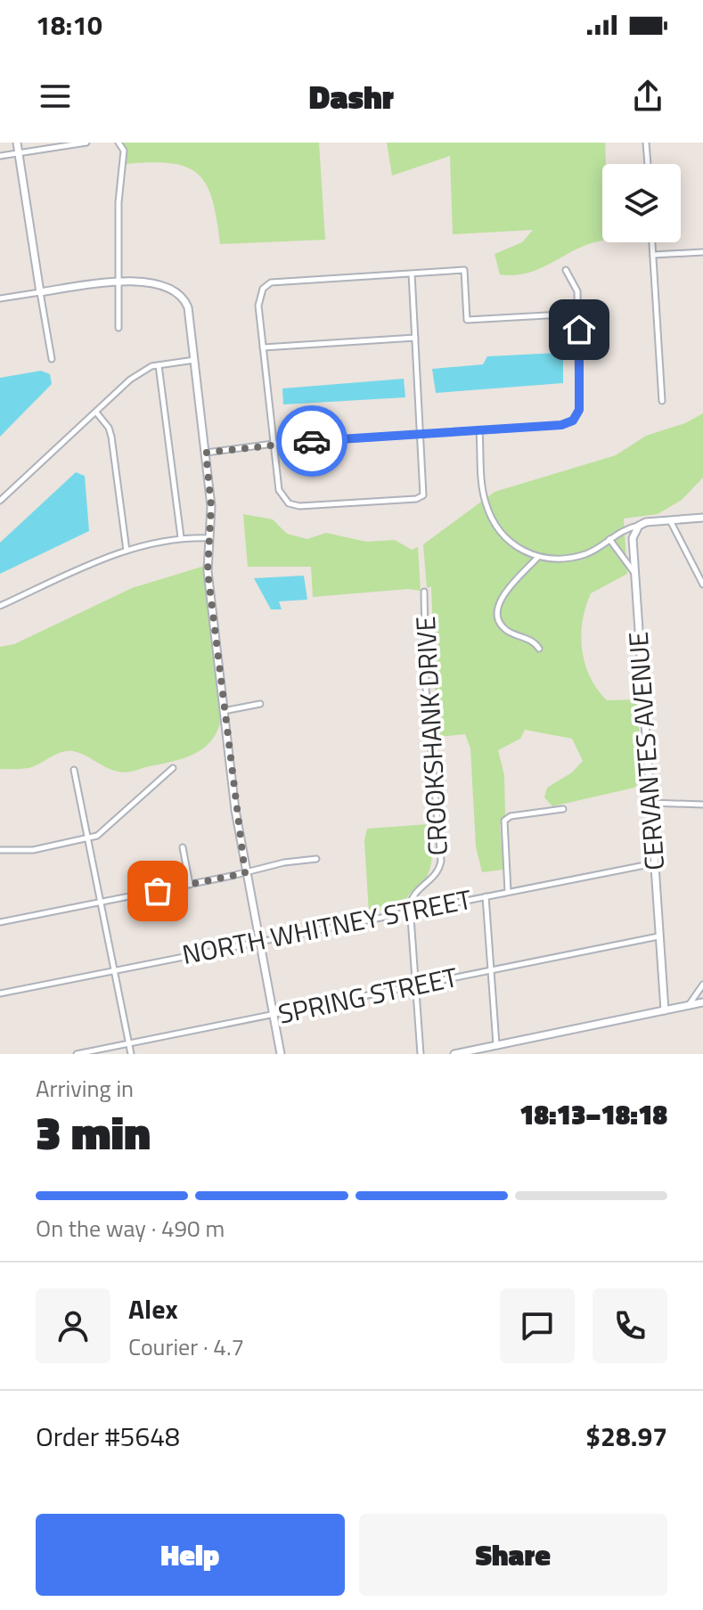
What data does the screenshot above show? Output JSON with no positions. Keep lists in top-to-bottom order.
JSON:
{
  "streets": {
    "street": [
      "CROOKSHANK DRIVE",
      "CERVANTES AVENUE",
      "NORTH WHITNEY STREET",
      "SPRING STREET"
    ]
  },
  "crossings": [
    ["CROOKSHANK DRIVE", "NORTH WHITNEY STREET"],
    ["CERVANTES AVENUE", "NORTH WHITNEY STREET"],
    ["CERVANTES AVENUE", "SPRING STREET"]
  ],
  "page": {
    "status": "18:10",
    "header": "Dashr",
    "heading": ["3 min", "Arriving in", "18:13–18:18"],
    "panel": [
      "Alex",
      "Courier · 4.7",
      "Order #5648",
      "$28.97"
    ],
    "bar": "On the way · 490 m",
    "buttons": ["Help", "Share"]
  }
}
